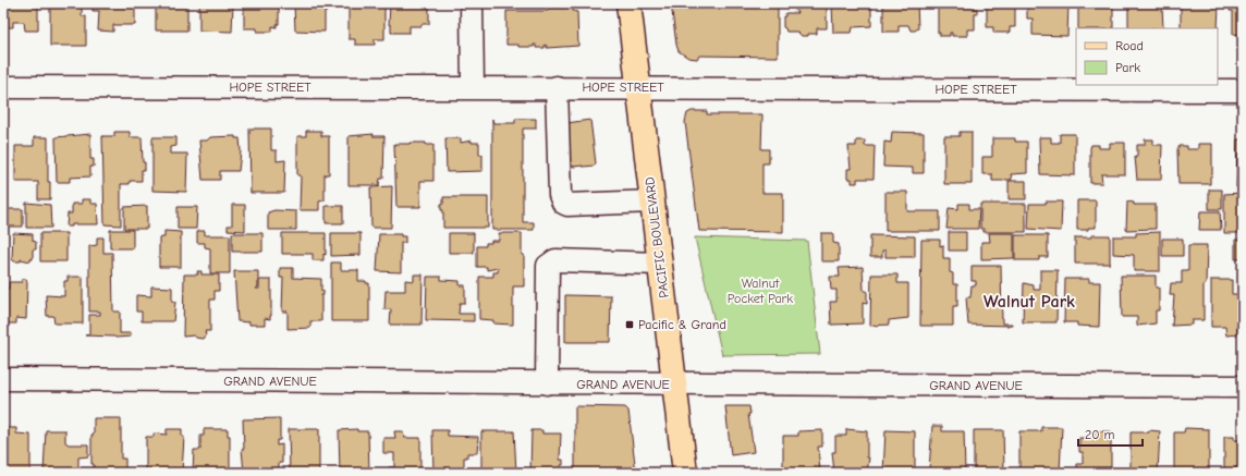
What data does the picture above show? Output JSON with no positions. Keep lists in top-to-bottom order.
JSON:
{
  "streets": {
    "main road": ["PACIFIC BOULEVARD"],
    "street": ["HOPE STREET", "GRAND AVENUE"]
  },
  "crossings": [
    ["HOPE STREET", "PACIFIC BOULEVARD"],
    ["PACIFIC BOULEVARD", "GRAND AVENUE"]
  ],
  "districts": ["Walnut Park"],
  "parks": ["Walnut Pocket Park"],
  "places": {
    "transit": ["Pacific & Grand"]
  },
  "legend": ["Road", "Park"],
  "scale_bar": "20 m"
}
